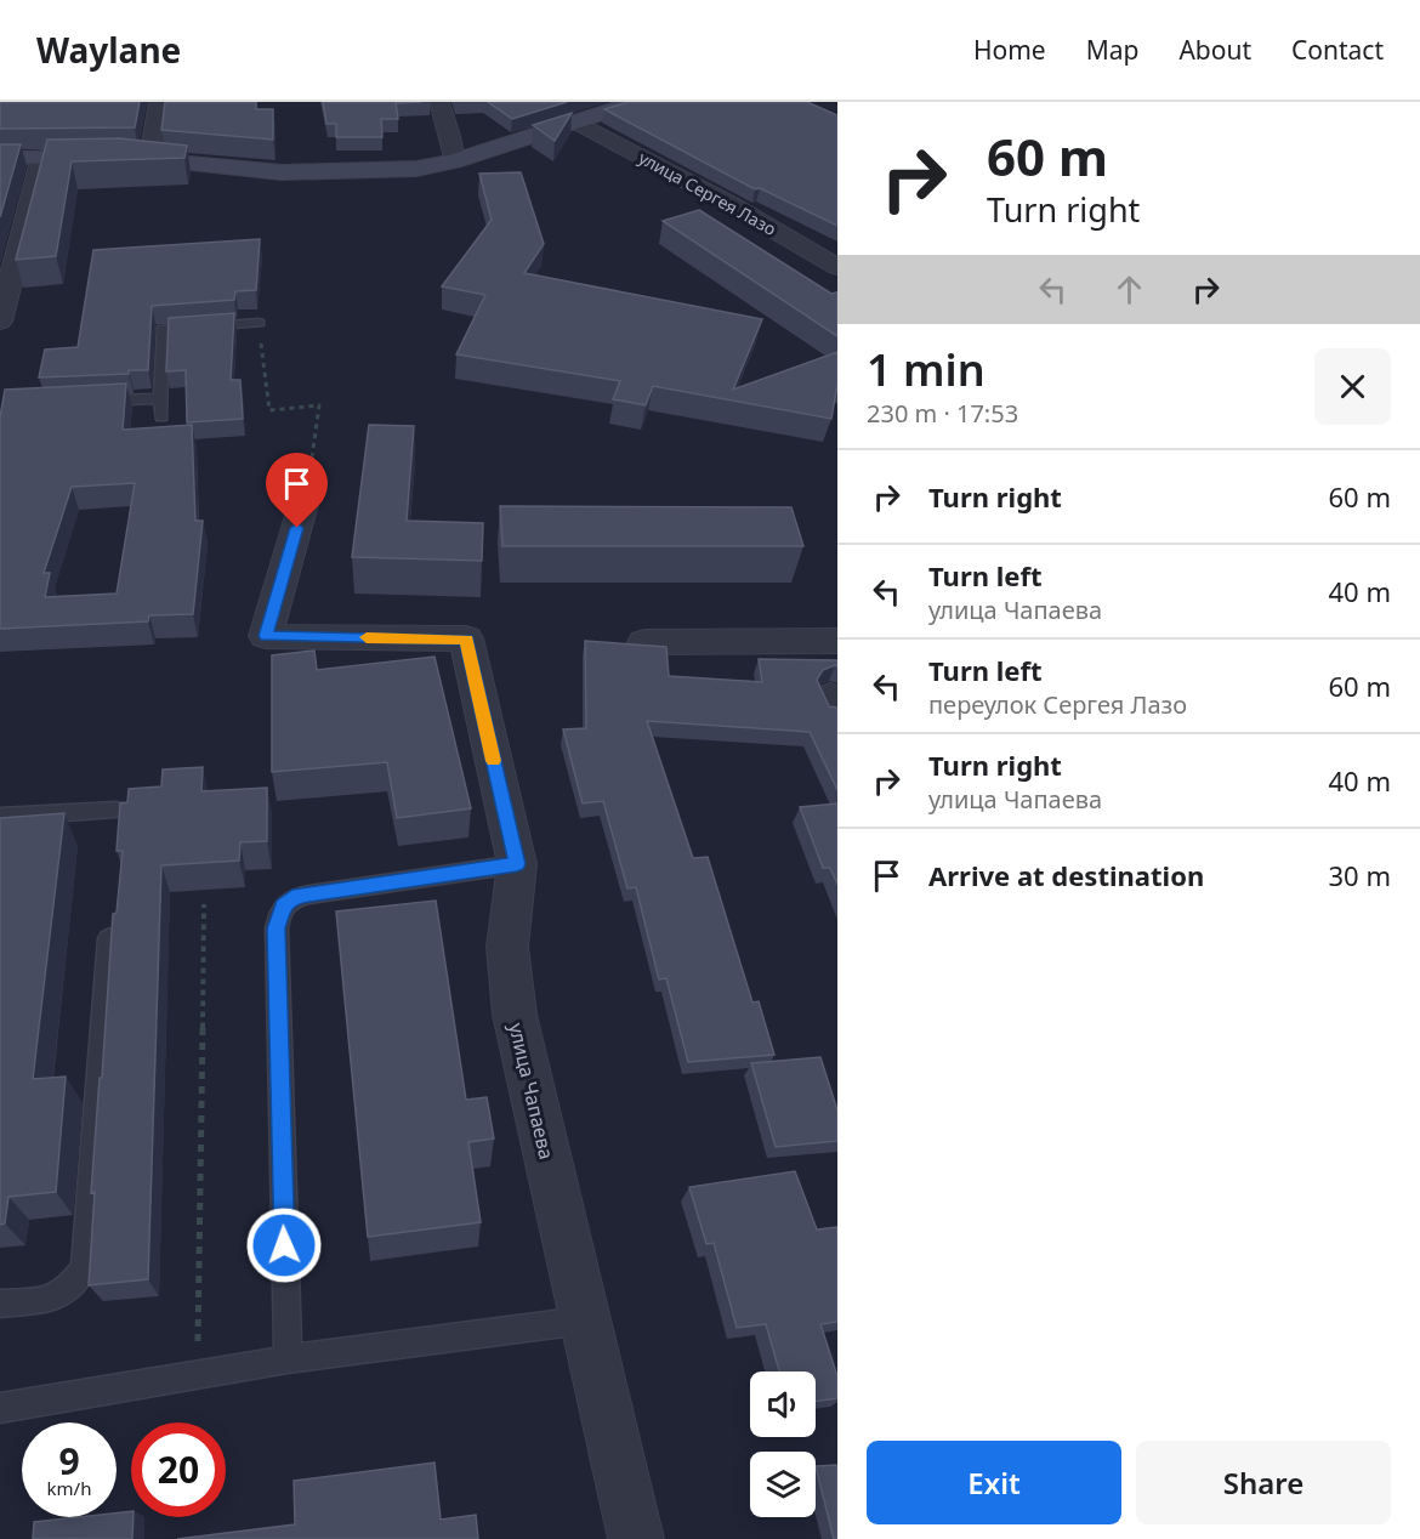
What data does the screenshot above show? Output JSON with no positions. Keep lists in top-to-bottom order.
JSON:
{
  "streets": {
    "street": ["улица Сергея Лазо", "улица Чапаева"]
  },
  "page": {
    "header": "Waylane",
    "nav": [
      "Home",
      "Map",
      "About",
      "Contact"
    ],
    "turn": ["60 m", "Turn right"],
    "heading": ["1 min", "230 m · 17:53"],
    "list": [
      {
        "name": "Turn right",
        "value": "60 m"
      },
      {
        "name": "Turn left",
        "note": "улица Чапаева",
        "value": "40 m"
      },
      {
        "name": "Turn left",
        "note": "переулок Сергея Лазо",
        "value": "60 m"
      },
      {
        "name": "Turn right",
        "note": "улица Чапаева",
        "value": "40 m"
      },
      {
        "name": "Arrive at destination",
        "value": "30 m"
      }
    ],
    "speed": "9 km/h",
    "limit": "20",
    "buttons": ["Exit", "Share"]
  }
}
